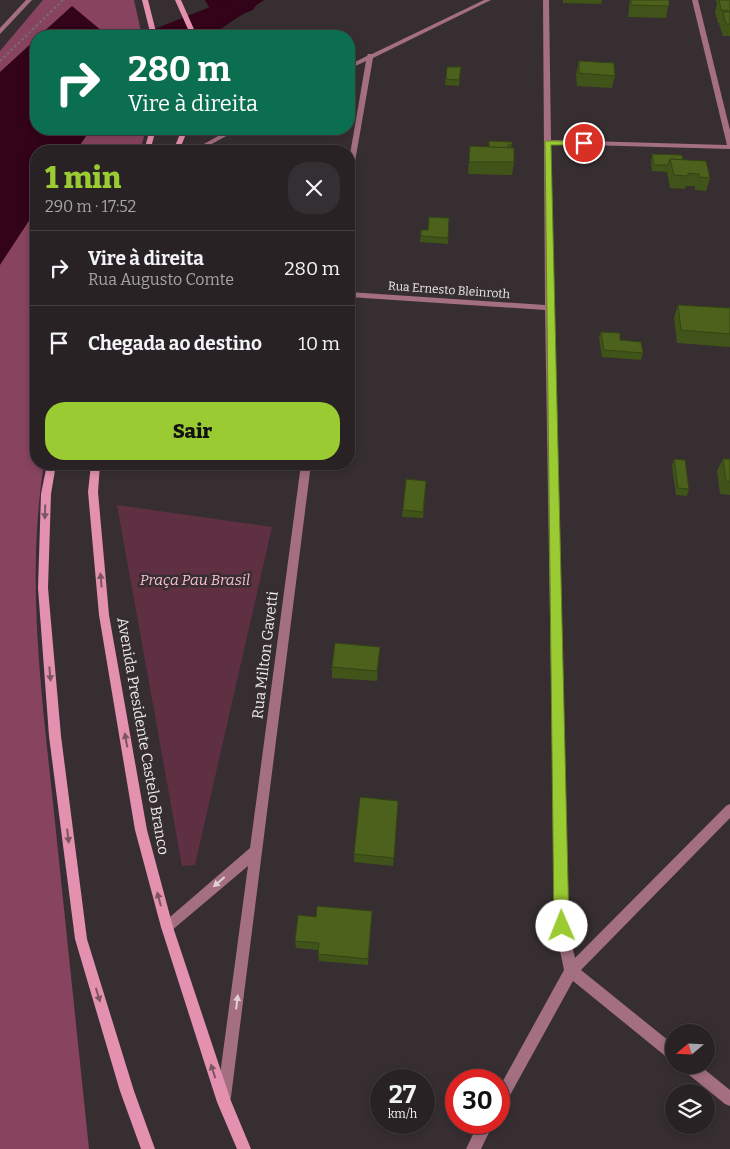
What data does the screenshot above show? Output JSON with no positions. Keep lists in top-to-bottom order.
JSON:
{
  "streets": {
    "main road": ["Avenida Presidente Castelo Branco"],
    "street": ["Rua Ernesto Bleinroth", "Rua Milton Gavetti"]
  },
  "crossings": [
    ["Rua Milton Gavetti", "Avenida Presidente Castelo Branco"]
  ],
  "one_way": ["Rua Milton Gavetti"],
  "parks": ["Praça Pau Brasil"],
  "north": "left",
  "page": {
    "turn": ["280 m", "Vire à direita"],
    "heading": ["1 min", "290 m · 17:52"],
    "list": [
      {
        "name": "Vire à direita",
        "note": "Rua Augusto Comte",
        "value": "280 m"
      },
      {
        "name": "Chegada ao destino",
        "value": "10 m"
      }
    ],
    "buttons": "Sair",
    "speed": "27 km/h",
    "limit": "30"
  }
}
